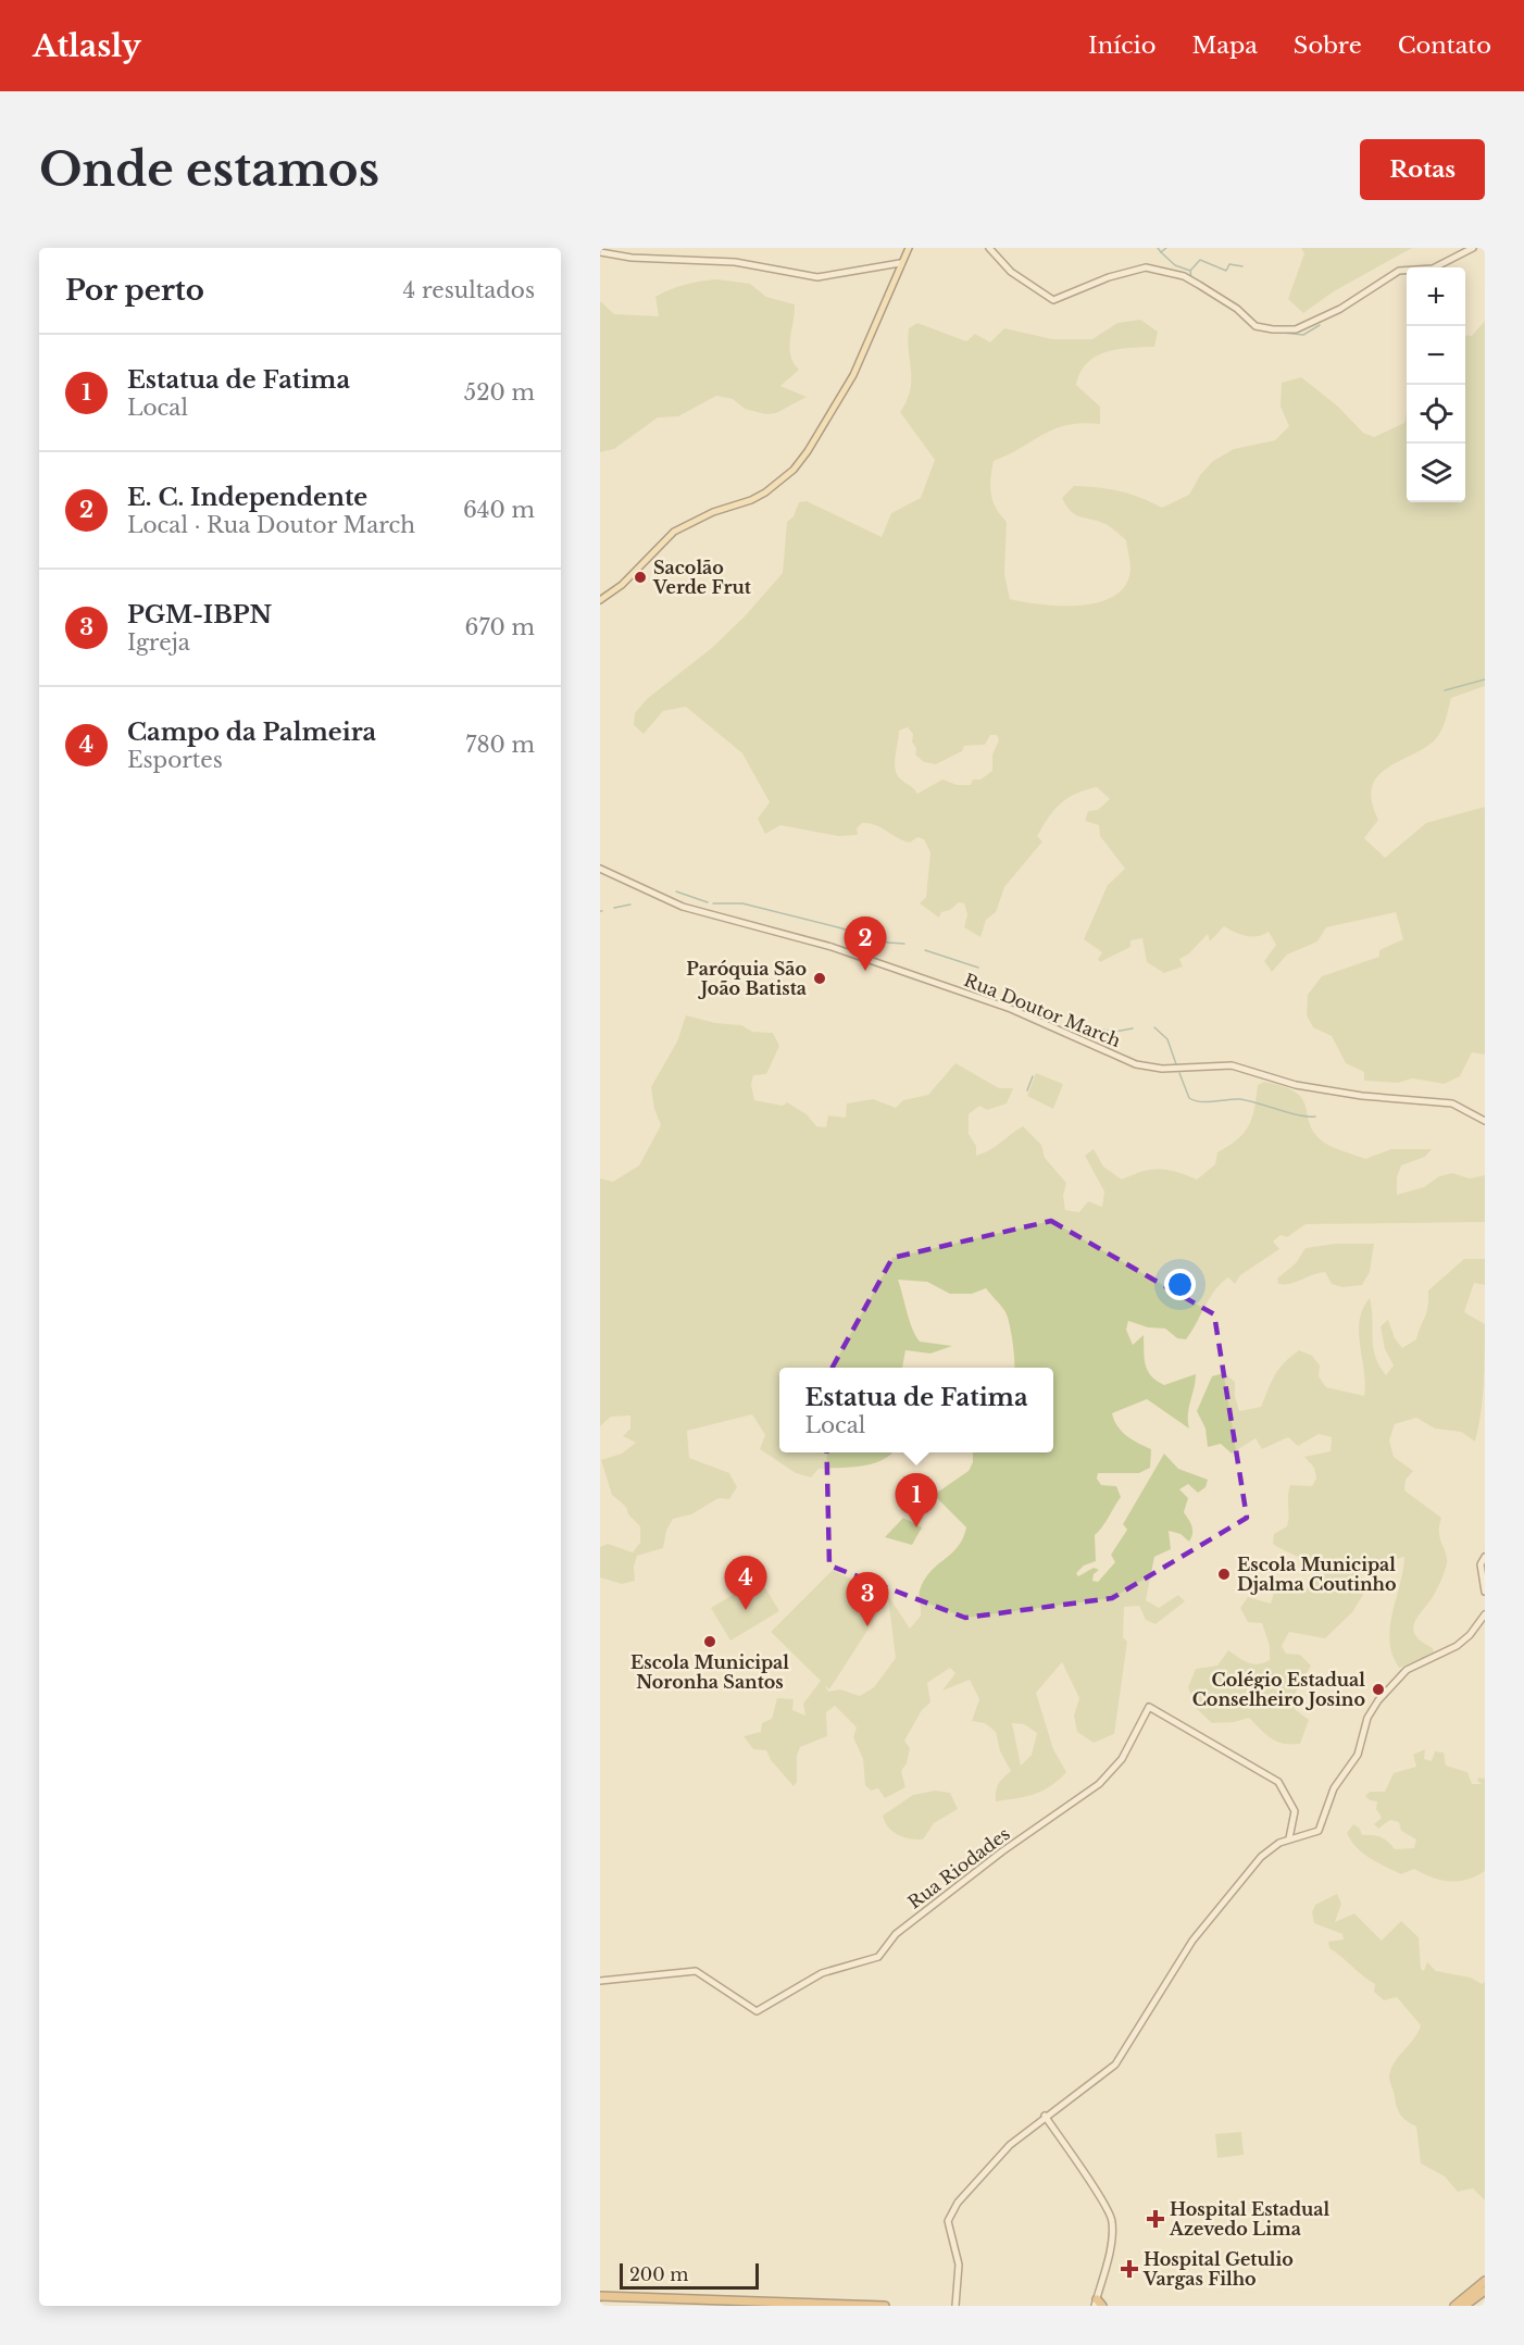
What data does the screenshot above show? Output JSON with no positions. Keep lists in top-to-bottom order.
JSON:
{
  "streets": {
    "street": ["Rua Doutor March", "Rua Riodades"]
  },
  "places": {
    "other": [
      "Sacolão Verde Frut",
      "Paróquia São João Batista",
      "Escola Municipal Djalma Coutinho",
      "Escola Municipal Noronha Santos",
      "Colégio Estadual Conselheiro Josino"
    ],
    "health": ["Hospital Estadual Azevedo Lima", "Hospital Getulio Vargas Filho"]
  },
  "scale_bar": "200 m",
  "page": {
    "header": "Atlasly",
    "nav": [
      "Início",
      "Mapa",
      "Sobre",
      "Contato"
    ],
    "buttons": "Rotas",
    "title": "Onde estamos",
    "heading": ["Por perto", "4 resultados"],
    "map_buttons": ["+", "−"],
    "list": [
      {
        "mark": "1",
        "name": "Estatua de Fatima",
        "note": "Local",
        "value": "520 m"
      },
      {
        "mark": "2",
        "name": "E. C. Independente",
        "note": "Local · Rua Doutor March",
        "value": "640 m"
      },
      {
        "mark": "3",
        "name": "PGM-IBPN",
        "note": "Igreja",
        "value": "670 m"
      },
      {
        "mark": "4",
        "name": "Campo da Palmeira",
        "note": "Esportes",
        "value": "780 m"
      }
    ],
    "pins": [
      "2",
      "1",
      "4",
      "3"
    ],
    "popup": ["Estatua de Fatima", "Local"],
    "scale": "200 m"
  }
}
